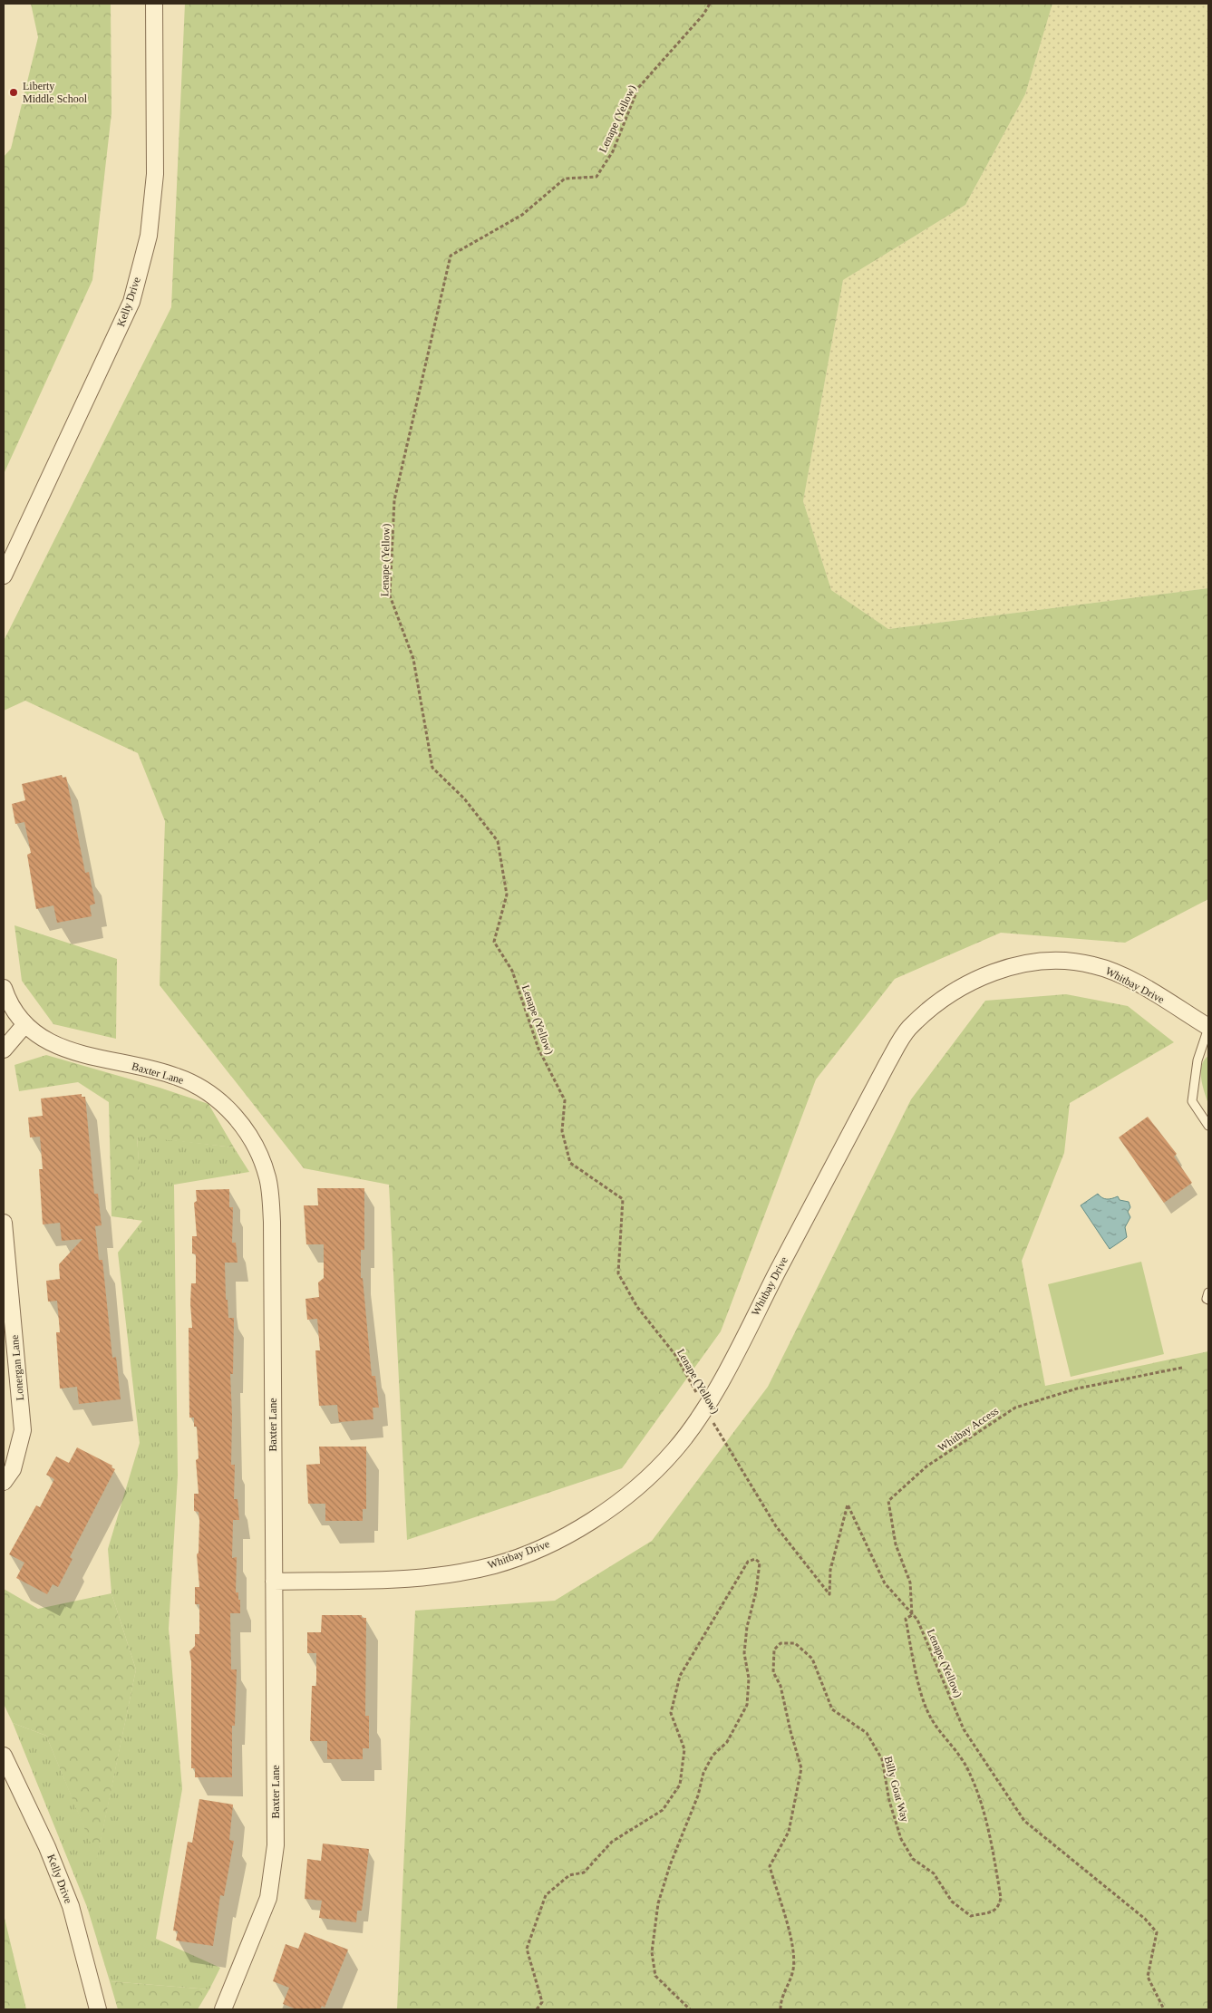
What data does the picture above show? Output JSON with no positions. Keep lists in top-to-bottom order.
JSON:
{
  "streets": {
    "street": [
      "Kelly Drive",
      "Whitbay Drive",
      "Baxter Lane",
      "Lonergan Lane"
    ],
    "path": ["Lenape (Yellow)", "Whitbay Access", "Billy Goat Way"]
  },
  "crossings": [
    ["Lenape (Yellow)", "Whitbay Drive"],
    ["Lenape (Yellow)", "Whitbay Access"],
    ["Lenape (Yellow)", "Billy Goat Way"],
    ["Whitbay Drive", "Baxter Lane"],
    ["Whitbay Access", "Billy Goat Way"]
  ],
  "places": ["Liberty Middle School"]
}
